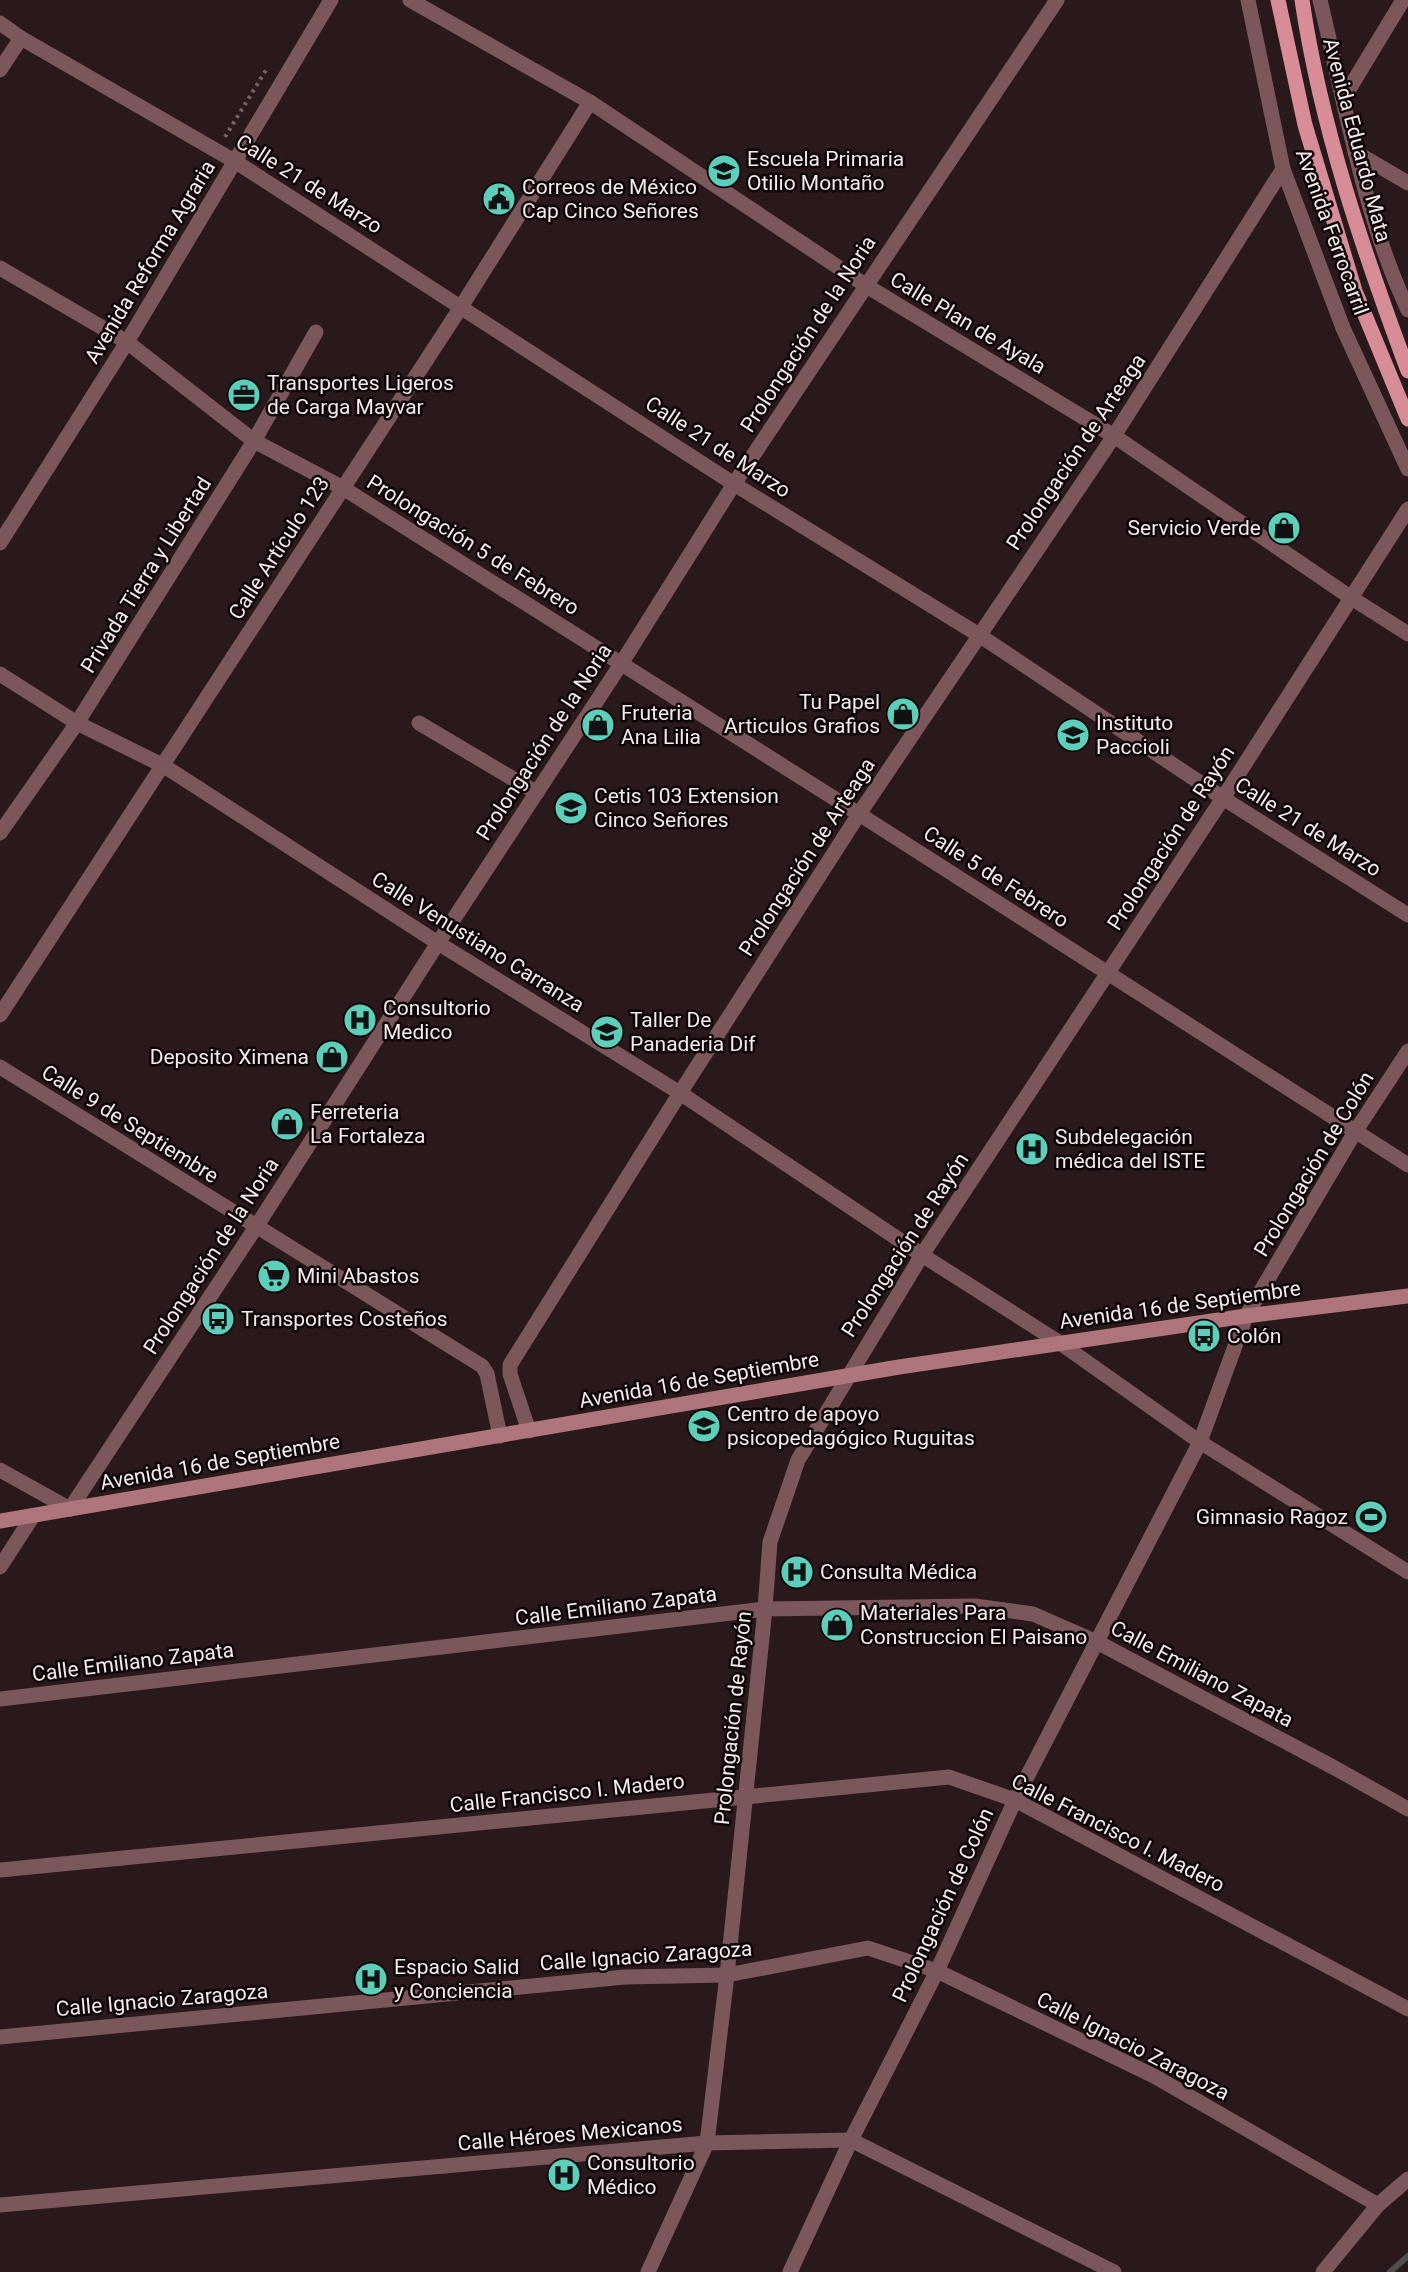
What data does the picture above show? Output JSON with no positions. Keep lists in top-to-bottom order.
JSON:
{
  "streets": {
    "main road": ["Avenida Eduardo Mata", "Avenida Ferrocarril", "Avenida 16 de Septiembre"],
    "street": [
      "Calle 21 de Marzo",
      "Avenida Reforma Agraria",
      "Calle Plan de Ayala",
      "Prolongación de la Noria",
      "Prolongación de Arteaga",
      "Prolongación 5 de Febrero",
      "Calle Artículo 123",
      "Privada Tierra y Libertad",
      "Prolongación de Rayón",
      "Calle 5 de Febrero",
      "Calle Venustiano Carranza",
      "Calle 9 de Septiembre",
      "Prolongación de Colón",
      "Calle Emiliano Zapata",
      "Calle Francisco I. Madero",
      "Calle Ignacio Zaragoza",
      "Calle Héroes Mexicanos"
    ]
  },
  "crossings": [
    ["Avenida Eduardo Mata", "Avenida Ferrocarril"],
    ["Calle 21 de Marzo", "Avenida Reforma Agraria"],
    ["Calle 21 de Marzo", "Prolongación de la Noria"],
    ["Calle 21 de Marzo", "Prolongación de Arteaga"],
    ["Calle 21 de Marzo", "Calle Artículo 123"],
    ["Calle 21 de Marzo", "Prolongación de Rayón"],
    ["Avenida Ferrocarril", "Prolongación de Arteaga"],
    ["Avenida Reforma Agraria", "Prolongación 5 de Febrero"],
    ["Calle Plan de Ayala", "Prolongación de la Noria"],
    ["Calle Plan de Ayala", "Prolongación de Arteaga"],
    ["Calle Plan de Ayala", "Calle Artículo 123"],
    ["Calle Plan de Ayala", "Prolongación de Rayón"],
    ["Prolongación de la Noria", "Prolongación 5 de Febrero"],
    ["Prolongación de la Noria", "Calle 5 de Febrero"],
    ["Prolongación de la Noria", "Calle Venustiano Carranza"],
    ["Prolongación de la Noria", "Calle 9 de Septiembre"],
    ["Prolongación de la Noria", "Avenida 16 de Septiembre"],
    ["Prolongación de Arteaga", "Calle 5 de Febrero"],
    ["Prolongación de Arteaga", "Calle Venustiano Carranza"],
    ["Prolongación de Arteaga", "Avenida 16 de Septiembre"],
    ["Prolongación 5 de Febrero", "Calle Artículo 123"],
    ["Prolongación 5 de Febrero", "Privada Tierra y Libertad"],
    ["Prolongación 5 de Febrero", "Calle 5 de Febrero"],
    ["Calle Artículo 123", "Calle Venustiano Carranza"],
    ["Privada Tierra y Libertad", "Calle Venustiano Carranza"],
    ["Prolongación de Rayón", "Calle 5 de Febrero"],
    ["Prolongación de Rayón", "Calle Venustiano Carranza"],
    ["Prolongación de Rayón", "Avenida 16 de Septiembre"],
    ["Prolongación de Rayón", "Calle Emiliano Zapata"],
    ["Prolongación de Rayón", "Calle Francisco I. Madero"],
    ["Prolongación de Rayón", "Calle Ignacio Zaragoza"],
    ["Prolongación de Rayón", "Calle Héroes Mexicanos"],
    ["Calle 5 de Febrero", "Prolongación de Colón"],
    ["Calle Venustiano Carranza", "Prolongación de Colón"],
    ["Calle Venustiano Carranza", "Avenida 16 de Septiembre"],
    ["Calle 9 de Septiembre", "Avenida 16 de Septiembre"],
    ["Prolongación de Colón", "Avenida 16 de Septiembre"],
    ["Prolongación de Colón", "Calle Emiliano Zapata"],
    ["Prolongación de Colón", "Calle Francisco I. Madero"],
    ["Prolongación de Colón", "Calle Ignacio Zaragoza"],
    ["Prolongación de Colón", "Calle Héroes Mexicanos"]
  ],
  "places": {
    "school or university": [
      "Escuela Primaria Otilio Montaño",
      "Instituto Paccioli",
      "Cetis 103 Extension Cinco Señores",
      "Taller De Panaderia Dif",
      "Centro de apoyo psicopedagógico Ruguitas"
    ],
    "public building": ["Correos de México Cap Cinco Señores"],
    "office": ["Transportes Ligeros de Carga Mayvar"],
    "shop": [
      "Servicio Verde",
      "Tu Papel Articulos Grafios",
      "Fruteria Ana Lilia",
      "Deposito Ximena",
      "Ferreteria La Fortaleza",
      "Materiales Para Construccion El Paisano"
    ],
    "hospital": [
      "Consultorio Medico",
      "Subdelegación médica del ISTE",
      "Consulta Médica",
      "Espacio Salid y Conciencia",
      "Consultorio Médico"
    ],
    "supermarket": ["Mini Abastos"],
    "bus stop": ["Transportes Costeños", "Colón"],
    "sports": ["Gimnasio Ragoz"]
  }
}
